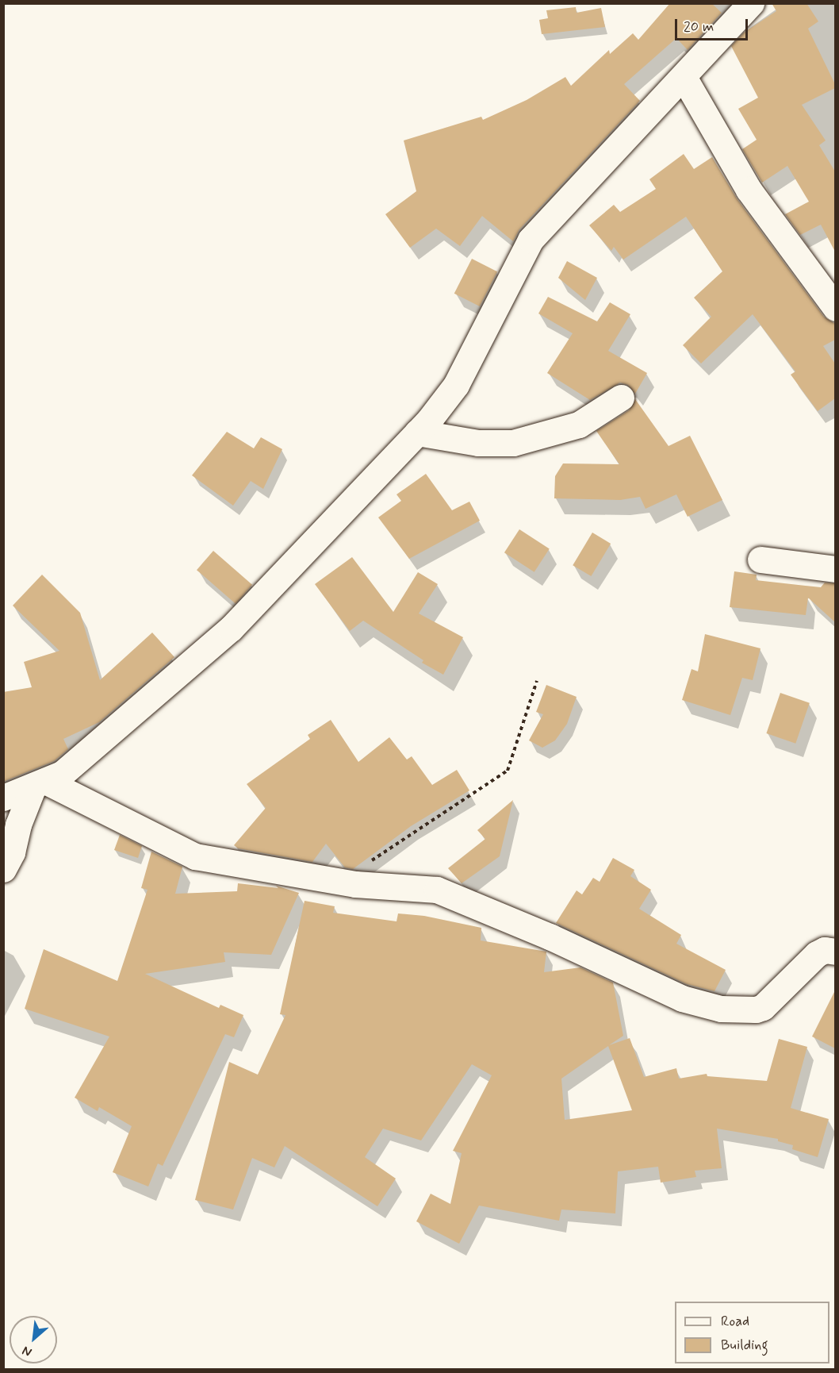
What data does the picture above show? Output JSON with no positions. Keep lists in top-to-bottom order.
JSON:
{
  "legend": ["Road", "Building"],
  "scale_bar": "20 m",
  "north": "bottom left"
}
